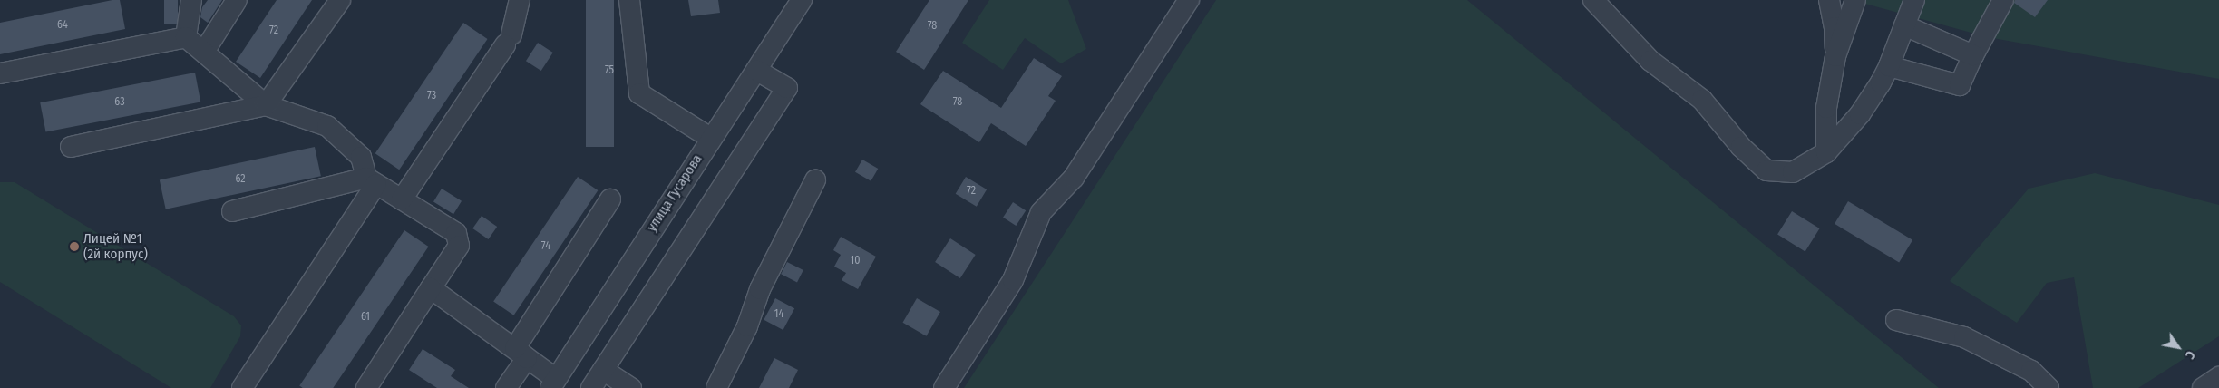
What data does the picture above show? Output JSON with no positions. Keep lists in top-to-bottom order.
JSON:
{
  "streets": {
    "street": ["улица Гусарова"]
  },
  "places": ["Лицей №1 (2й корпус)"],
  "house_numbers": [
    "64",
    "78",
    "72",
    "75",
    "73",
    "63",
    "78",
    "62",
    "72",
    "74",
    "10",
    "14",
    "61"
  ],
  "north": "bottom right"
}
